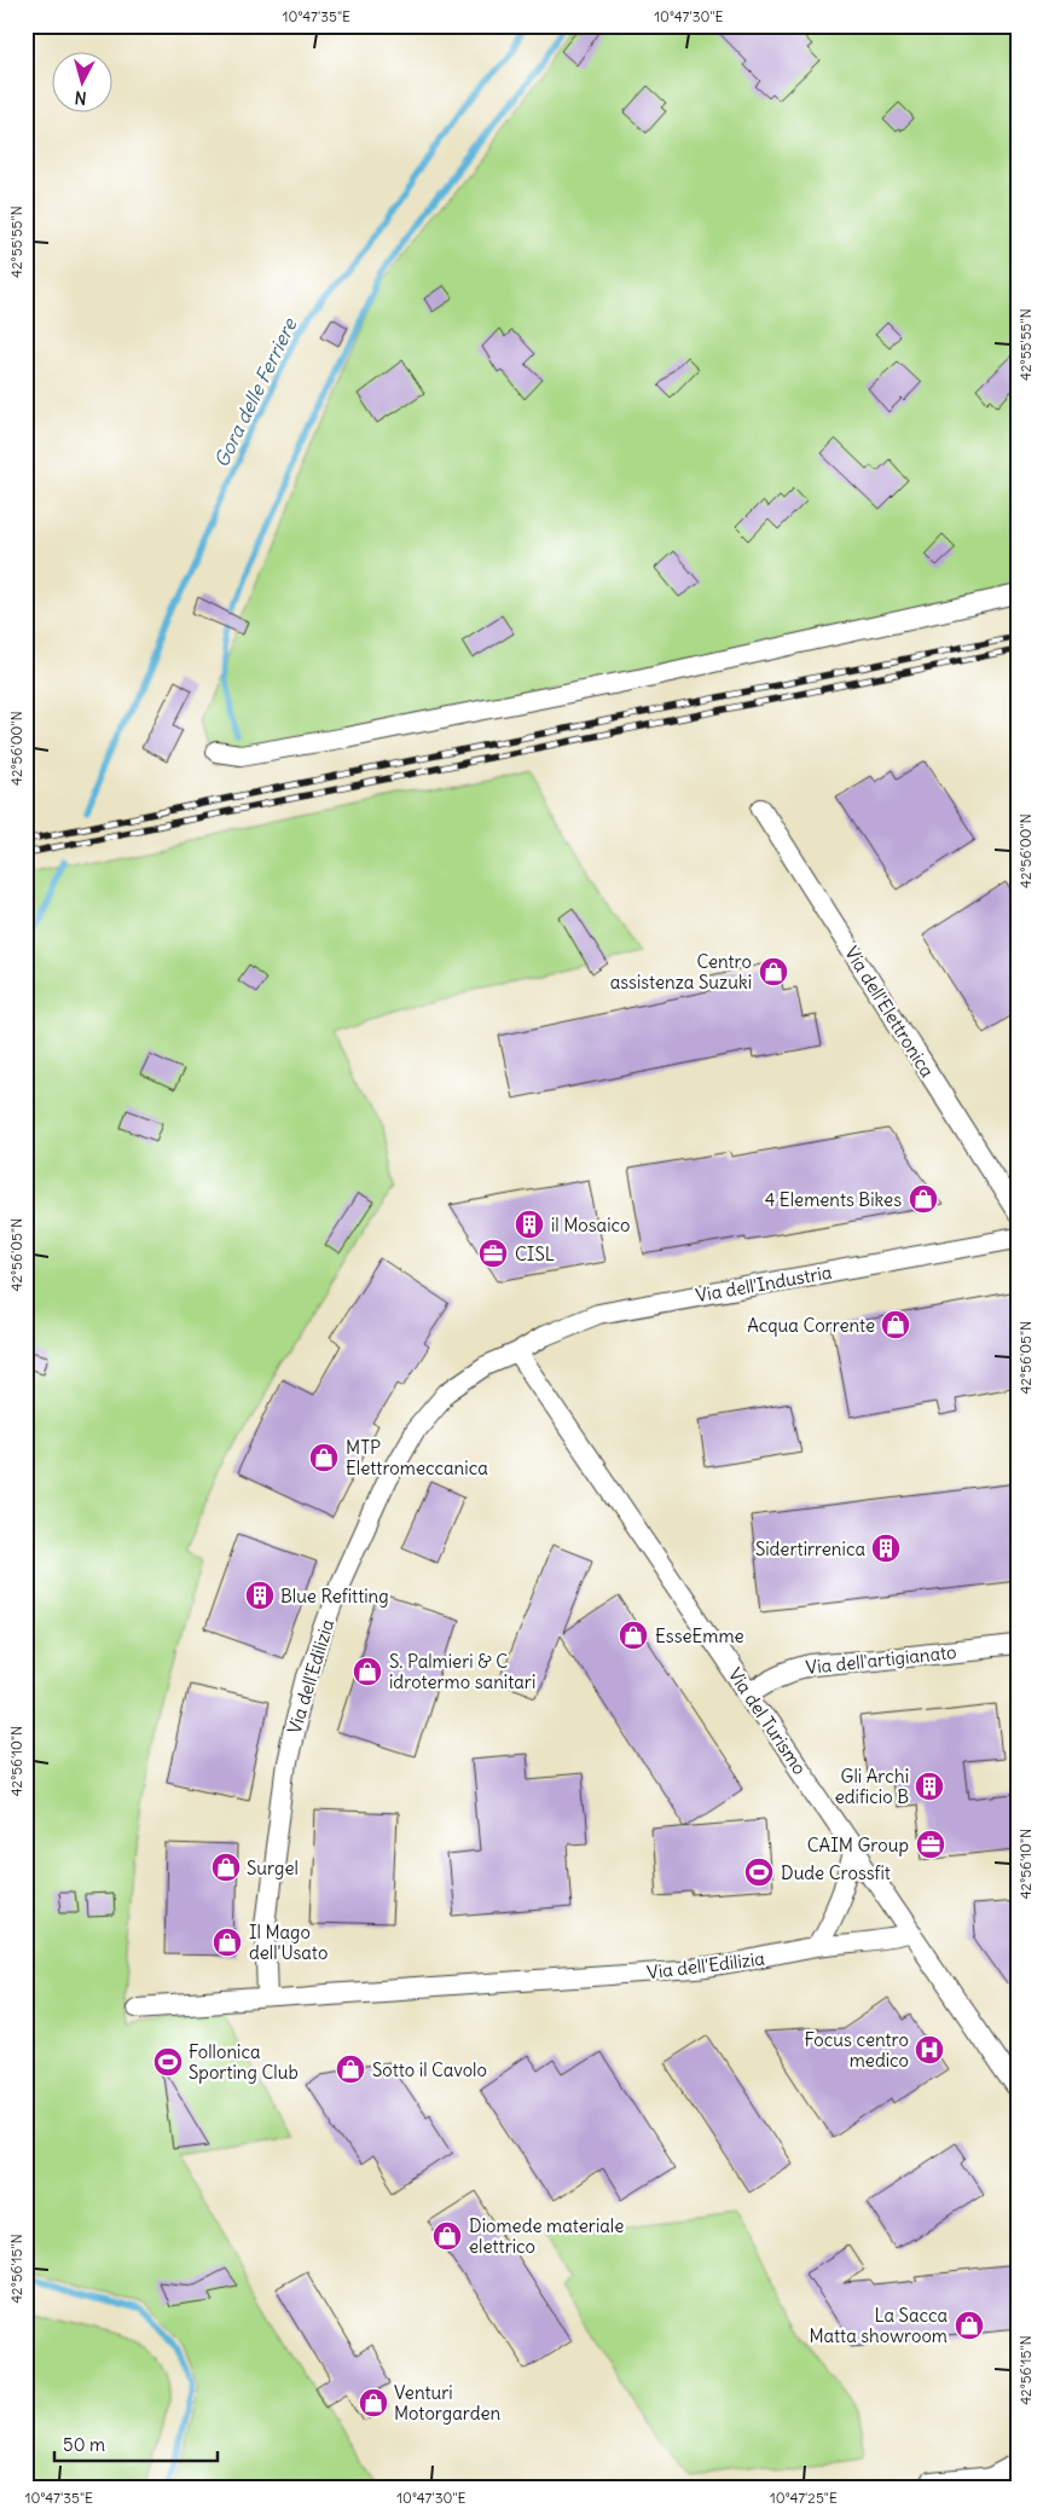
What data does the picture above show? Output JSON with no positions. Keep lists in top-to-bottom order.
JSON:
{
  "streets": {
    "street": [
      "Via dell'Elettronica",
      "Via dell'Industria",
      "Via dell'artigianato",
      "Via dell'Edilizia",
      "Via del Turismo"
    ]
  },
  "crossings": [
    ["Via dell'Industria", "Via dell'Edilizia"],
    ["Via dell'Industria", "Via del Turismo"],
    ["Via dell'artigianato", "Via del Turismo"],
    ["Via dell'Edilizia", "Via del Turismo"]
  ],
  "water": ["Gora delle Ferriere"],
  "places": {
    "shop": [
      "Centro assistenza Suzuki",
      "4 Elements Bikes",
      "Acqua Corrente",
      "MTP Elettromeccanica",
      "EsseEmme",
      "S. Palmieri & C idrotermo sanitari",
      "Surgel",
      "Il Mago dell'Usato",
      "Sotto il Cavolo",
      "Diomede materiale elettrico",
      "La Sacca Matta showroom",
      "Venturi Motorgarden"
    ],
    "building": [
      "il Mosaico",
      "Sidertirrenica",
      "Blue Refitting",
      "Gli Archi edificio B"
    ],
    "office": ["CISL", "CAIM Group"],
    "sports": ["Dude Crossfit", "Follonica Sporting Club"],
    "hospital": ["Focus centro medico"]
  },
  "scale_bar": "50 m",
  "north": "bottom",
  "coordinates": [
    "10°47'35\"E",
    "10°47'30\"E",
    "42°55'55\"N",
    "42°56'00\"N",
    "42°56'05\"N",
    "42°56'10\"N",
    "42°56'15\"N",
    "10°47'25\"E"
  ]
}
